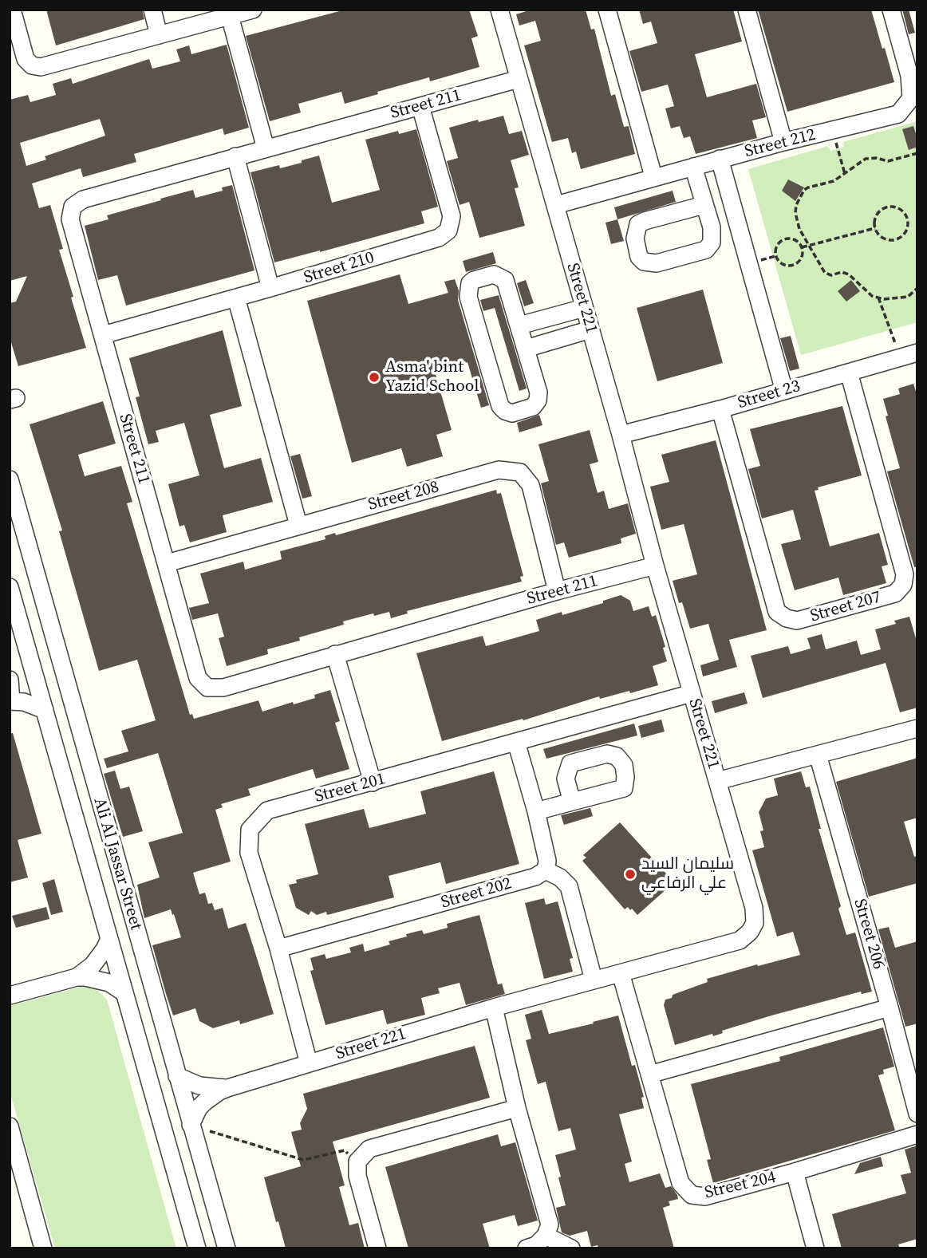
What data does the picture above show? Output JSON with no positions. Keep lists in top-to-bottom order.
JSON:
{
  "streets": {
    "street": [
      "Street 211",
      "Street 212",
      "Street 210",
      "Street 221",
      "Street 23",
      "Street 208",
      "Street 207",
      "Street 201",
      "Ali Al Jassar Street",
      "Street 202",
      "Street 206",
      "Street 204"
    ]
  },
  "crossings": [
    ["Street 211", "Street 210"],
    ["Street 211", "Street 221"],
    ["Street 211", "Street 208"],
    ["Street 212", "Street 221"],
    ["Street 221", "Street 23"],
    ["Street 221", "Street 201"],
    ["Street 221", "Ali Al Jassar Street"],
    ["Street 221", "Street 204"],
    ["Street 23", "Street 207"],
    ["Street 201", "Street 202"]
  ],
  "places": ["Asma' bint Yazid School", "سليمان السيد علي الرفاعي"]
}
